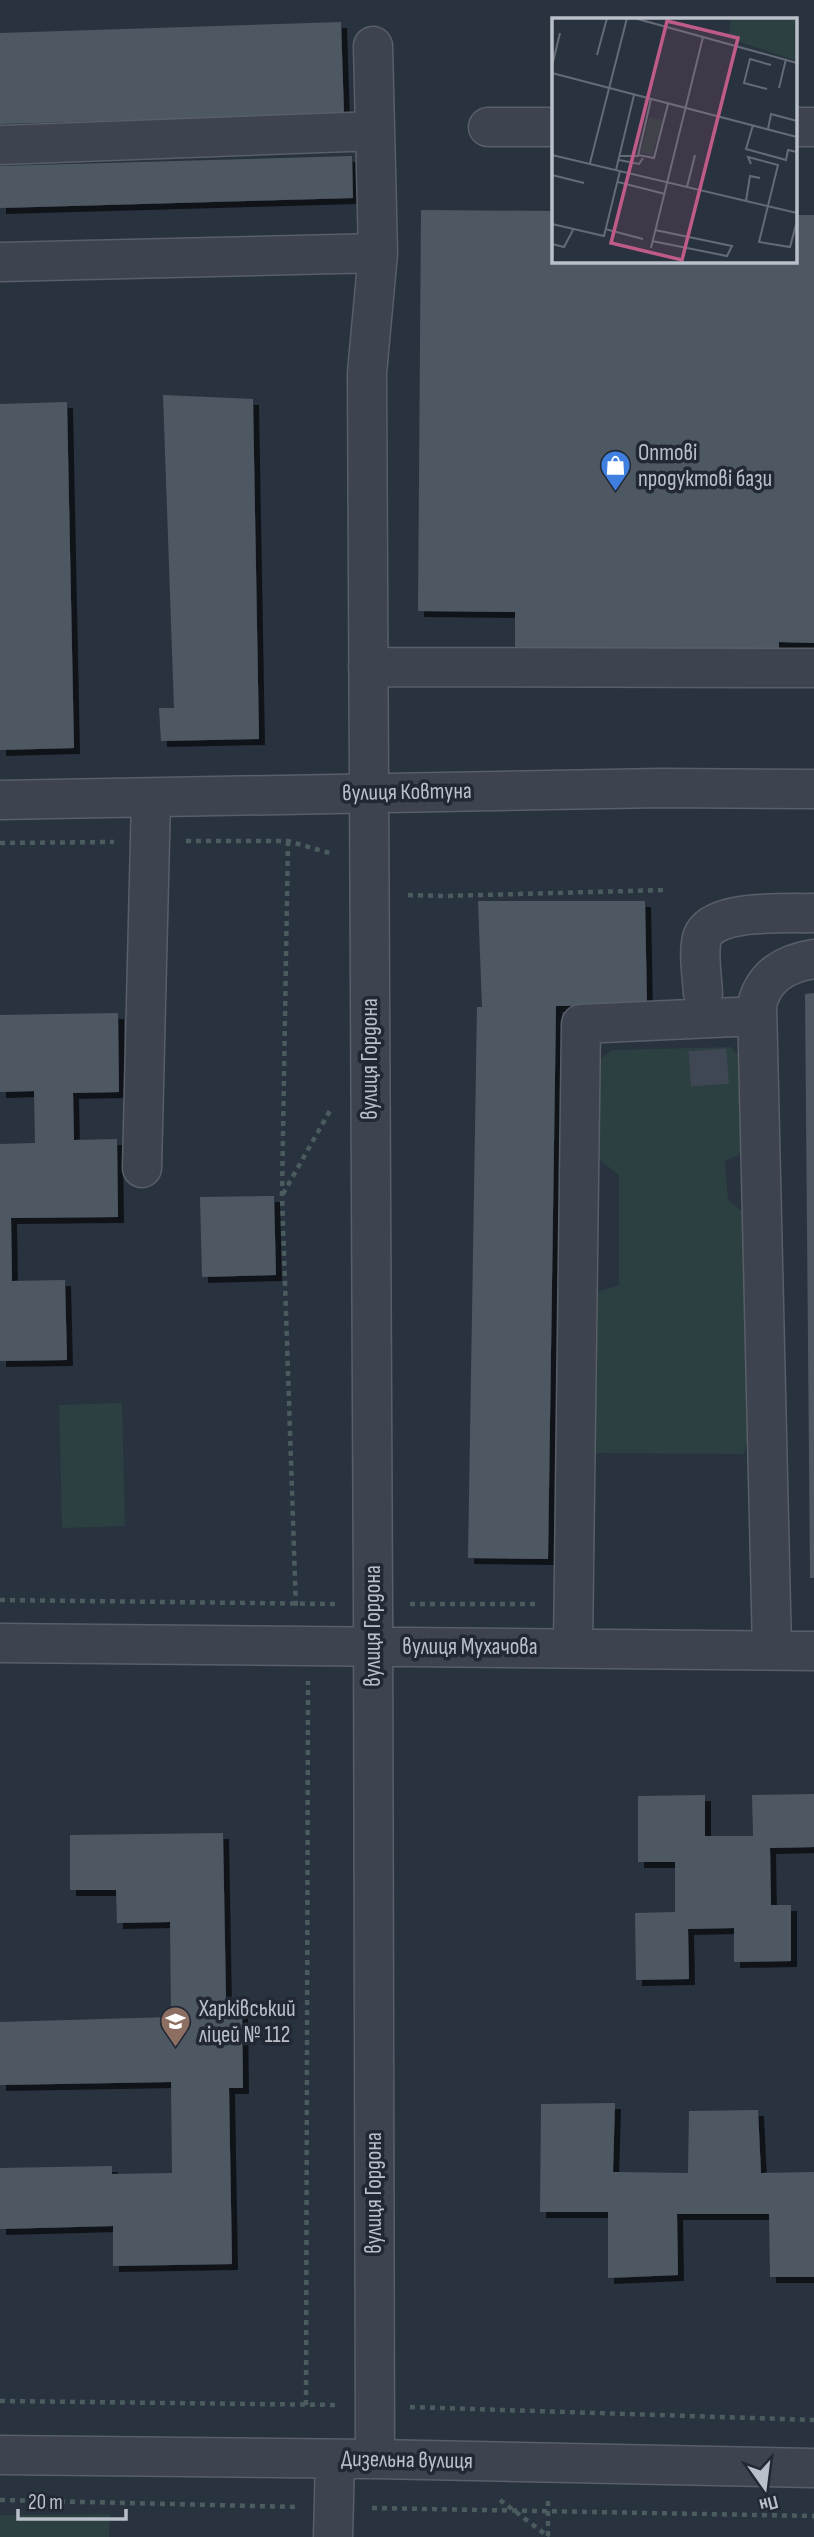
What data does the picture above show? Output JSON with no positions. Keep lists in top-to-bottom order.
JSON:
{
  "streets": {
    "street": [
      "вулиця Ковтуна",
      "вулиця Гордона",
      "вулиця Мухачова",
      "Дизельна вулиця"
    ]
  },
  "crossings": [
    ["вулиця Ковтуна", "вулиця Гордона"],
    ["вулиця Гордона", "вулиця Мухачова"],
    ["вулиця Гордона", "Дизельна вулиця"]
  ],
  "places": {
    "shop": ["Оптові продуктові бази"],
    "school or university": ["Харківський ліцей № 112"]
  },
  "scale_bar": "20 m",
  "north": "bottom"
}
